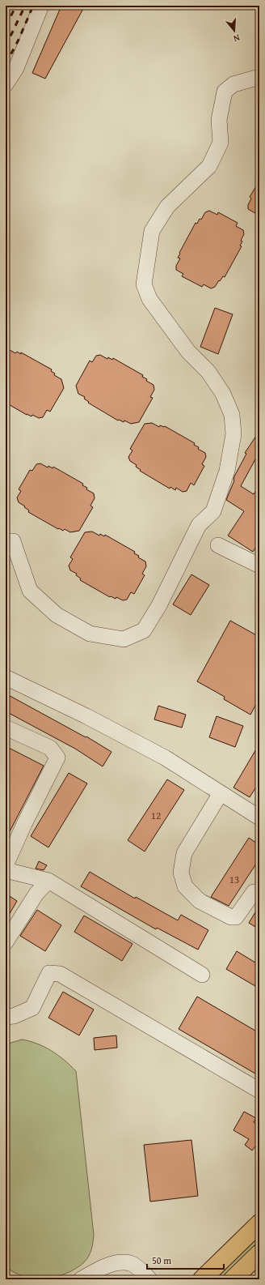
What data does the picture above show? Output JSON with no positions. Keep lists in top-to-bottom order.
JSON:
{
  "house_numbers": ["12", "13"],
  "scale_bar": "50 m",
  "north": "bottom"
}
